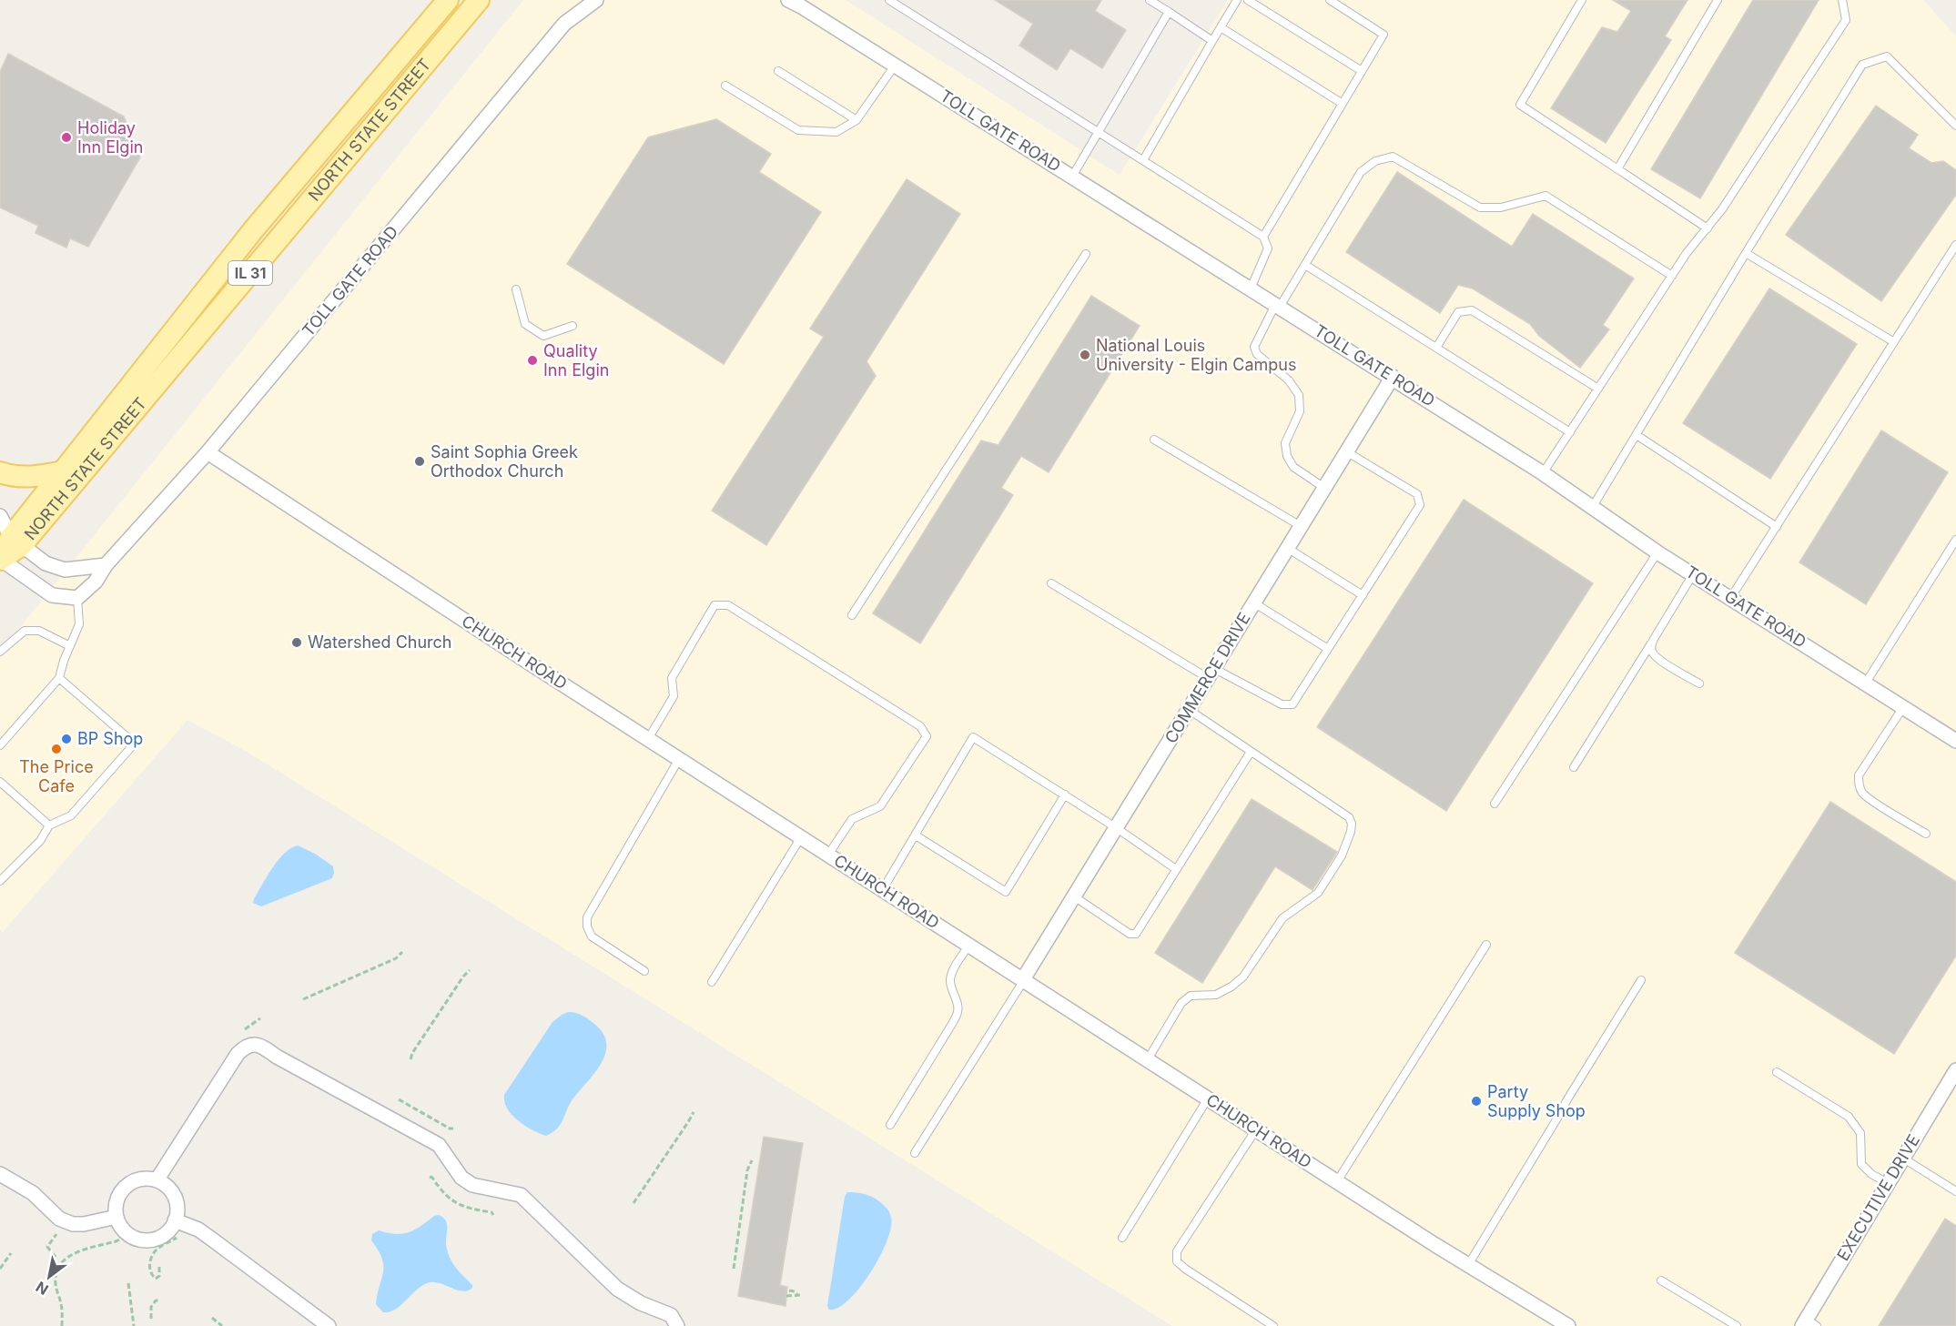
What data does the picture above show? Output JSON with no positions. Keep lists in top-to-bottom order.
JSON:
{
  "streets": {
    "main road": ["NORTH STATE STREET", "IL 31"],
    "street": [
      "TOLL GATE ROAD",
      "CHURCH ROAD",
      "COMMERCE DRIVE",
      "EXECUTIVE DRIVE"
    ]
  },
  "crossings": [
    ["TOLL GATE ROAD", "CHURCH ROAD"],
    ["TOLL GATE ROAD", "COMMERCE DRIVE"],
    ["CHURCH ROAD", "COMMERCE DRIVE"]
  ],
  "places": [
    "Holiday Inn Elgin",
    "National Louis University - Elgin Campus",
    "Quality Inn Elgin",
    "Saint Sophia Greek Orthodox Church",
    "Watershed Church",
    "BP Shop",
    "The Price Cafe",
    "Party Supply Shop"
  ],
  "north": "bottom left"
}
